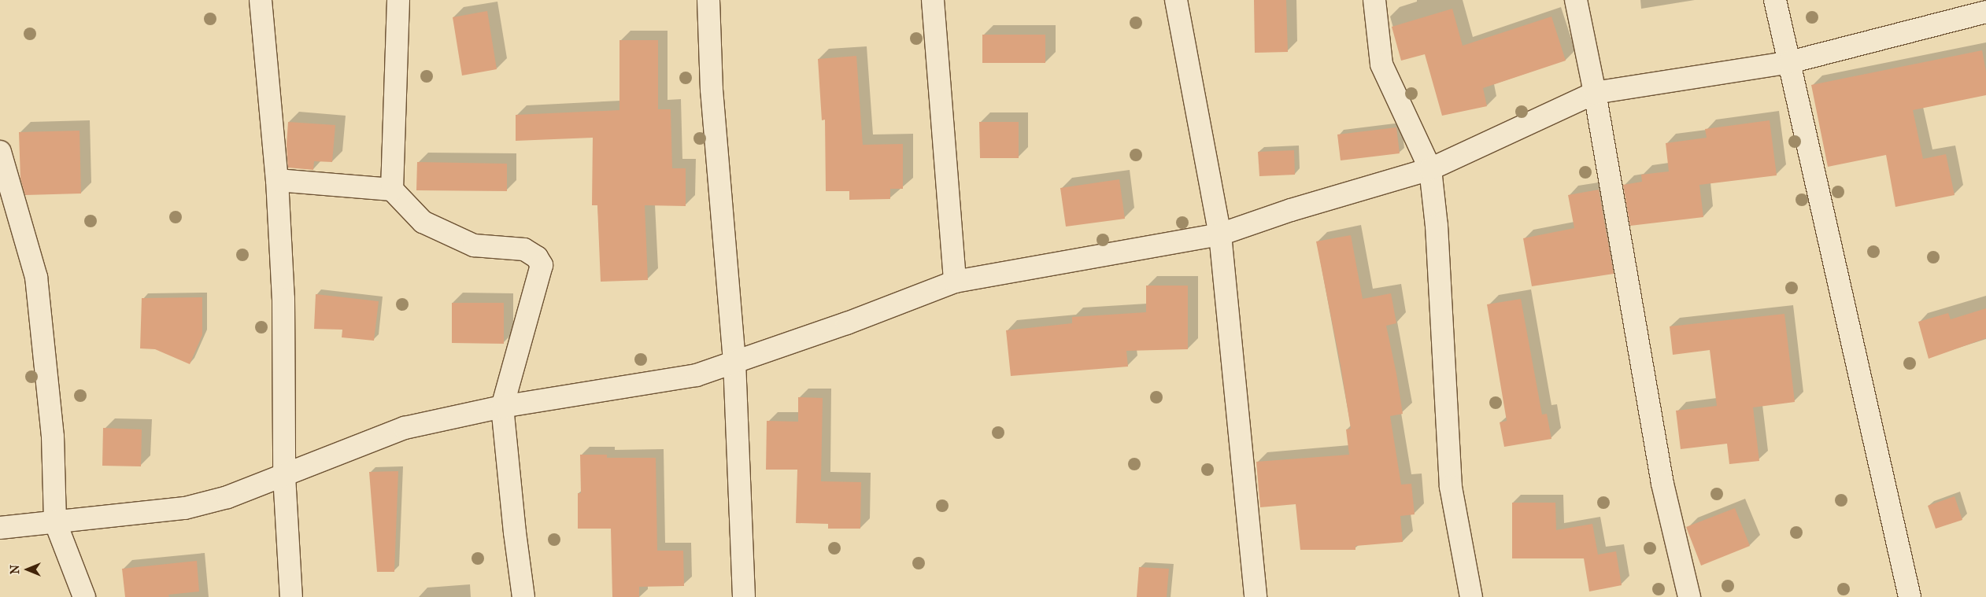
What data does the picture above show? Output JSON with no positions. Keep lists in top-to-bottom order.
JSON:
{
  "north": "left"
}
